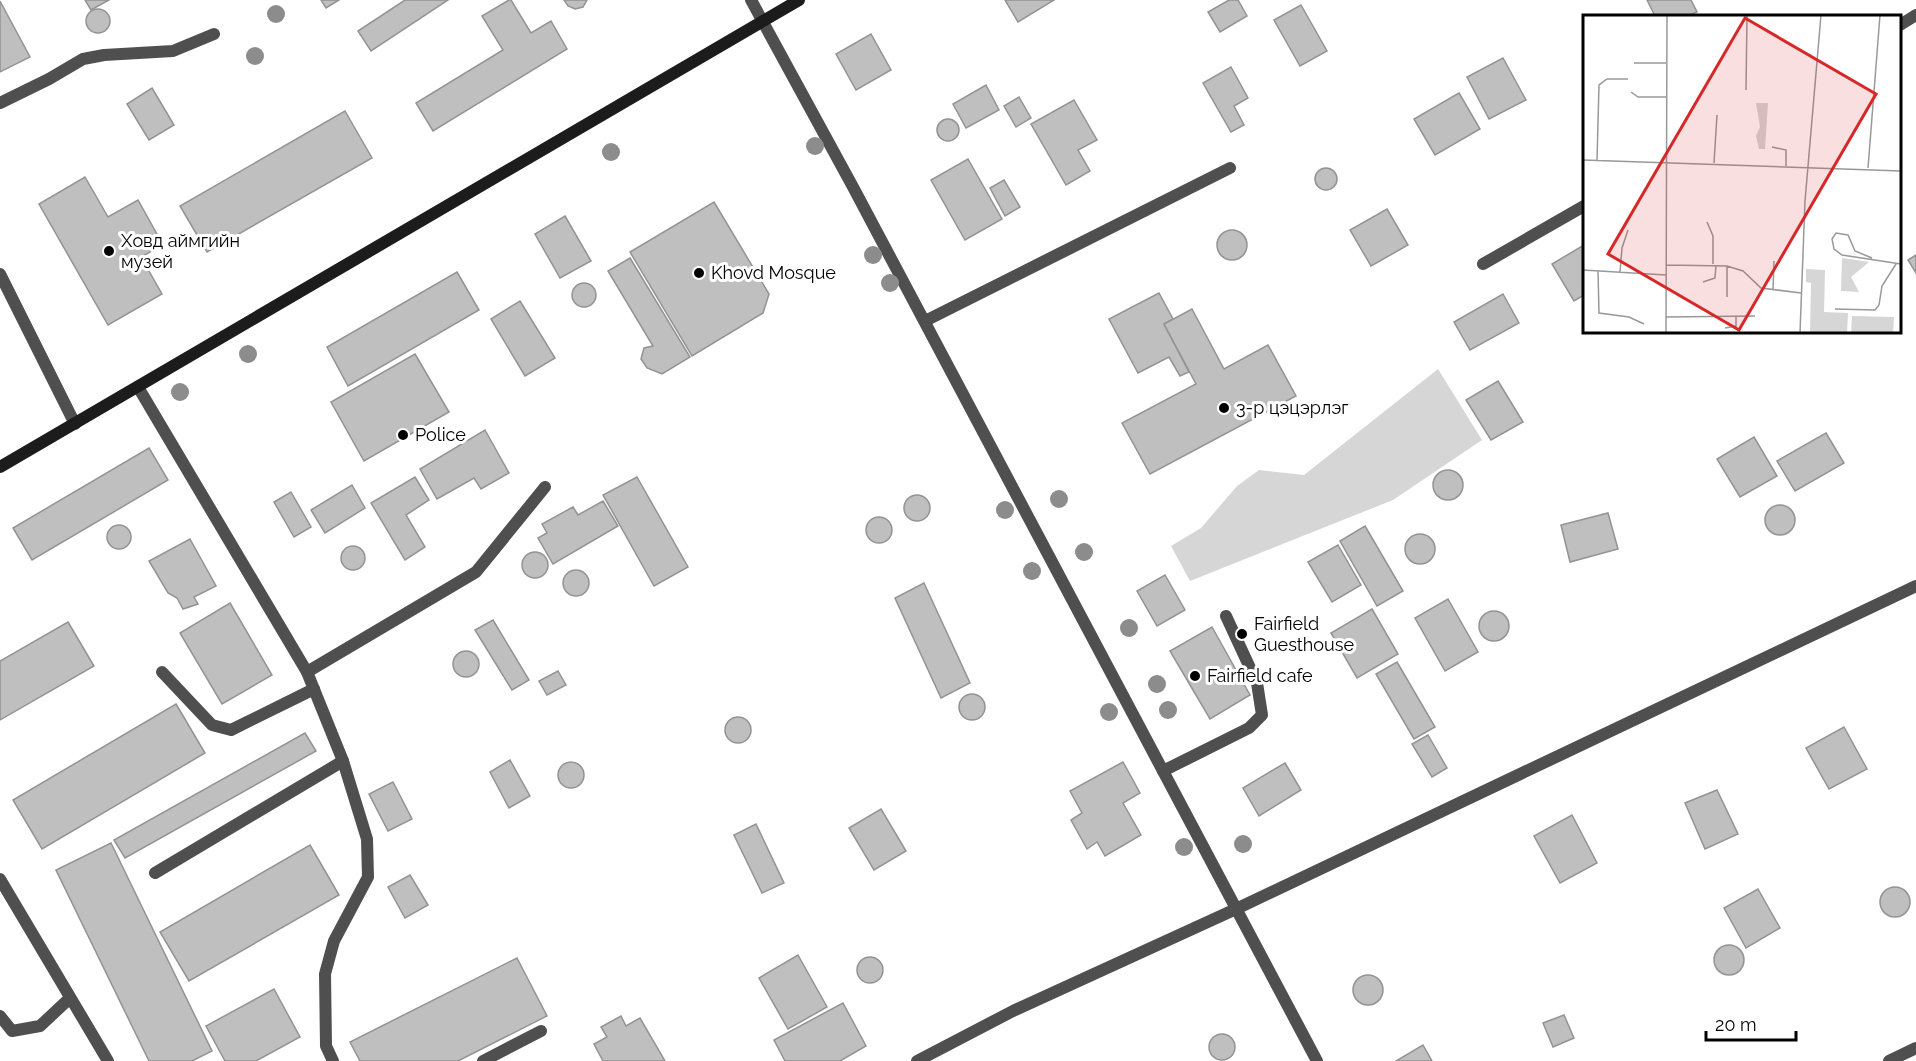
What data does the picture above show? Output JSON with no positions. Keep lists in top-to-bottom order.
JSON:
{
  "places": [
    "Ховд аймгийн музей",
    "Khovd Mosque",
    "3-р цэцэрлэг",
    "Police",
    "Fairfield Guesthouse",
    "Fairfield cafe"
  ],
  "scale_bar": "20 m"
}
